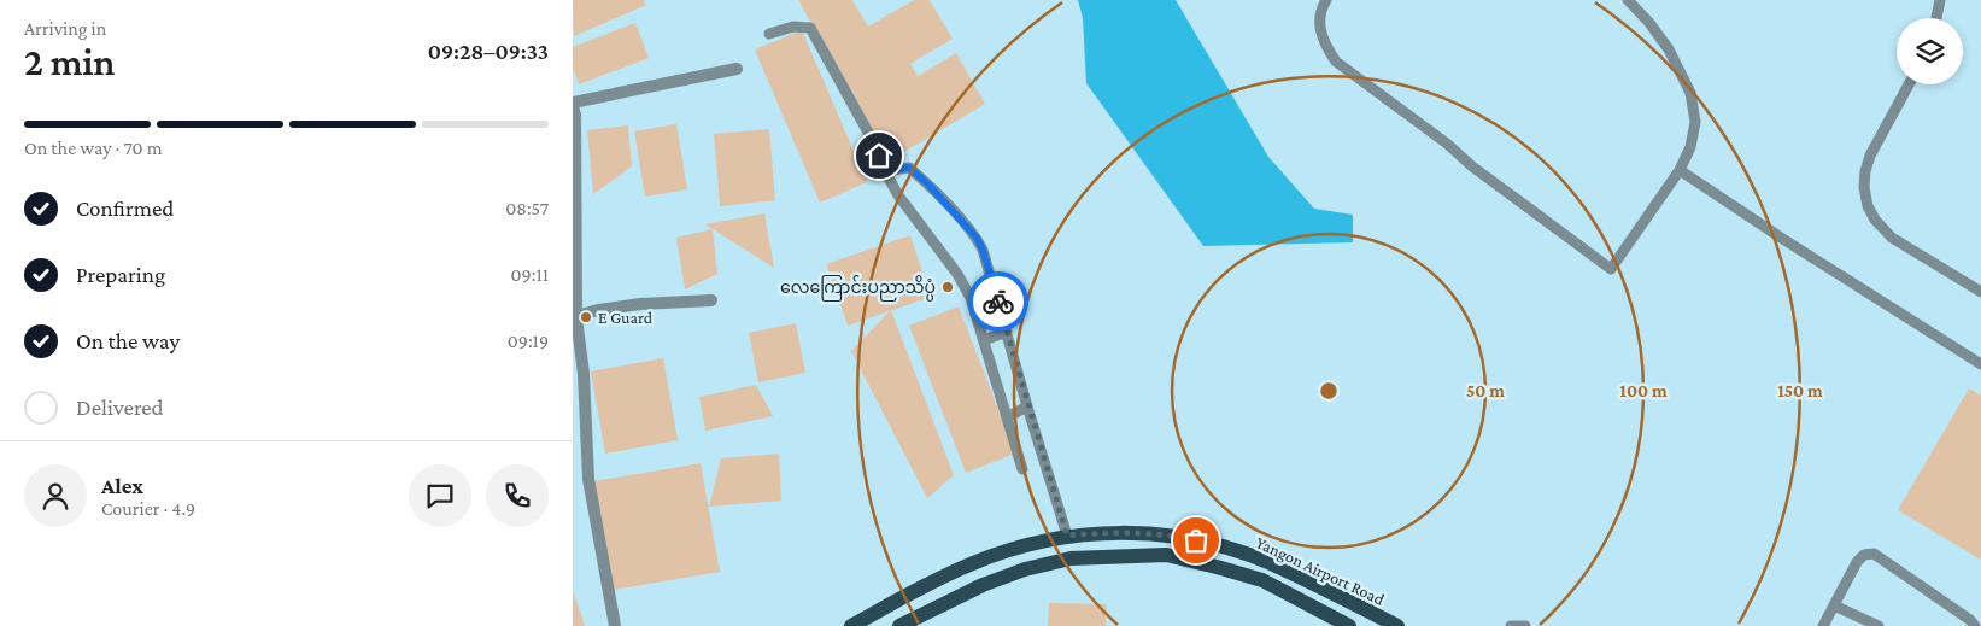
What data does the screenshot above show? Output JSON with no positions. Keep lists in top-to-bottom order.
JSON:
{
  "streets": {
    "main road": ["Yangon Airport Road"]
  },
  "places": ["လေကြောင်းပညာသိပ္ပံ", "E Guard"],
  "page": {
    "heading": ["2 min", "Arriving in", "09:28–09:33"],
    "panel": ["Alex", "Courier · 4.9"],
    "bar": "On the way · 70 m",
    "list": [
      ["Confirmed", "08:57"],
      ["Preparing", "09:11"],
      ["On the way", "09:19"],
      "Delivered"
    ]
  },
  "rings": ["50 m", "100 m", "150 m"]
}
